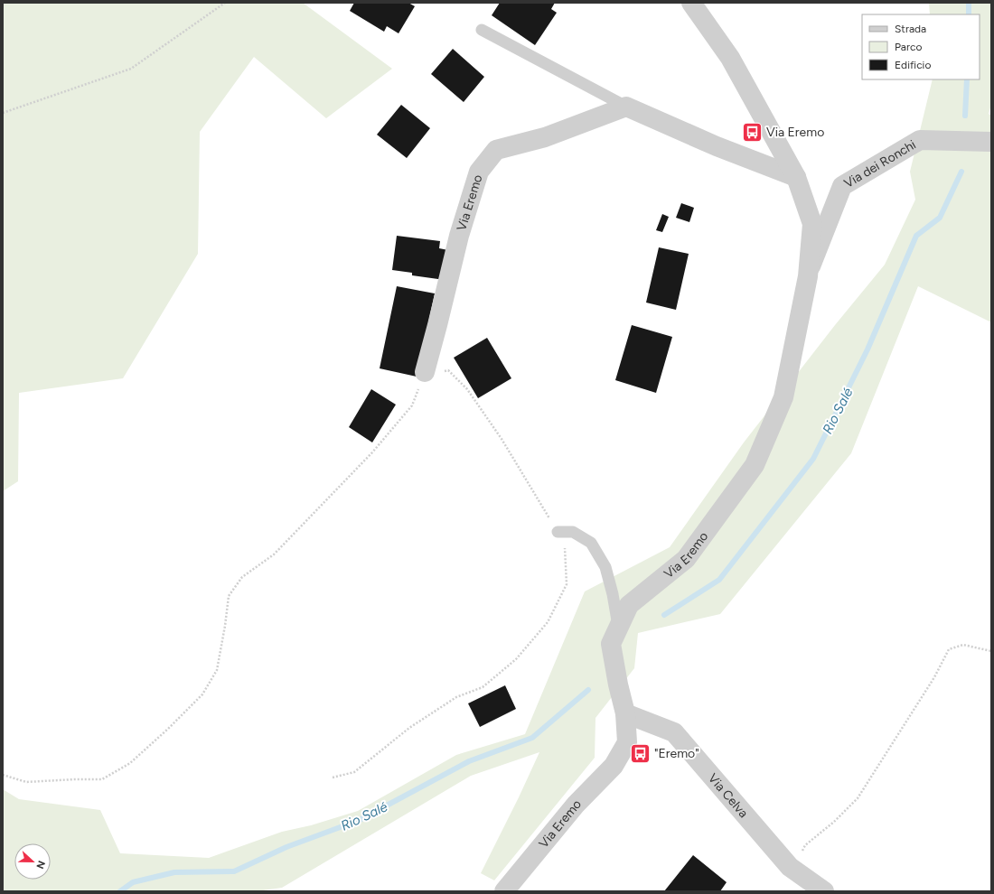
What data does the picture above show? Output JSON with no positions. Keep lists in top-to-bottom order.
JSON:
{
  "streets": {
    "street": ["Via dei Ronchi", "Via Eremo", "Via Celva"]
  },
  "crossings": [
    ["Via dei Ronchi", "Via Eremo"],
    ["Via Eremo", "Via Celva"]
  ],
  "water": ["Rio Salé"],
  "places": {
    "bus stop": ["Via Eremo", "\"Eremo\""]
  },
  "legend": ["Strada", "Parco", "Edificio"],
  "north": "right"
}
